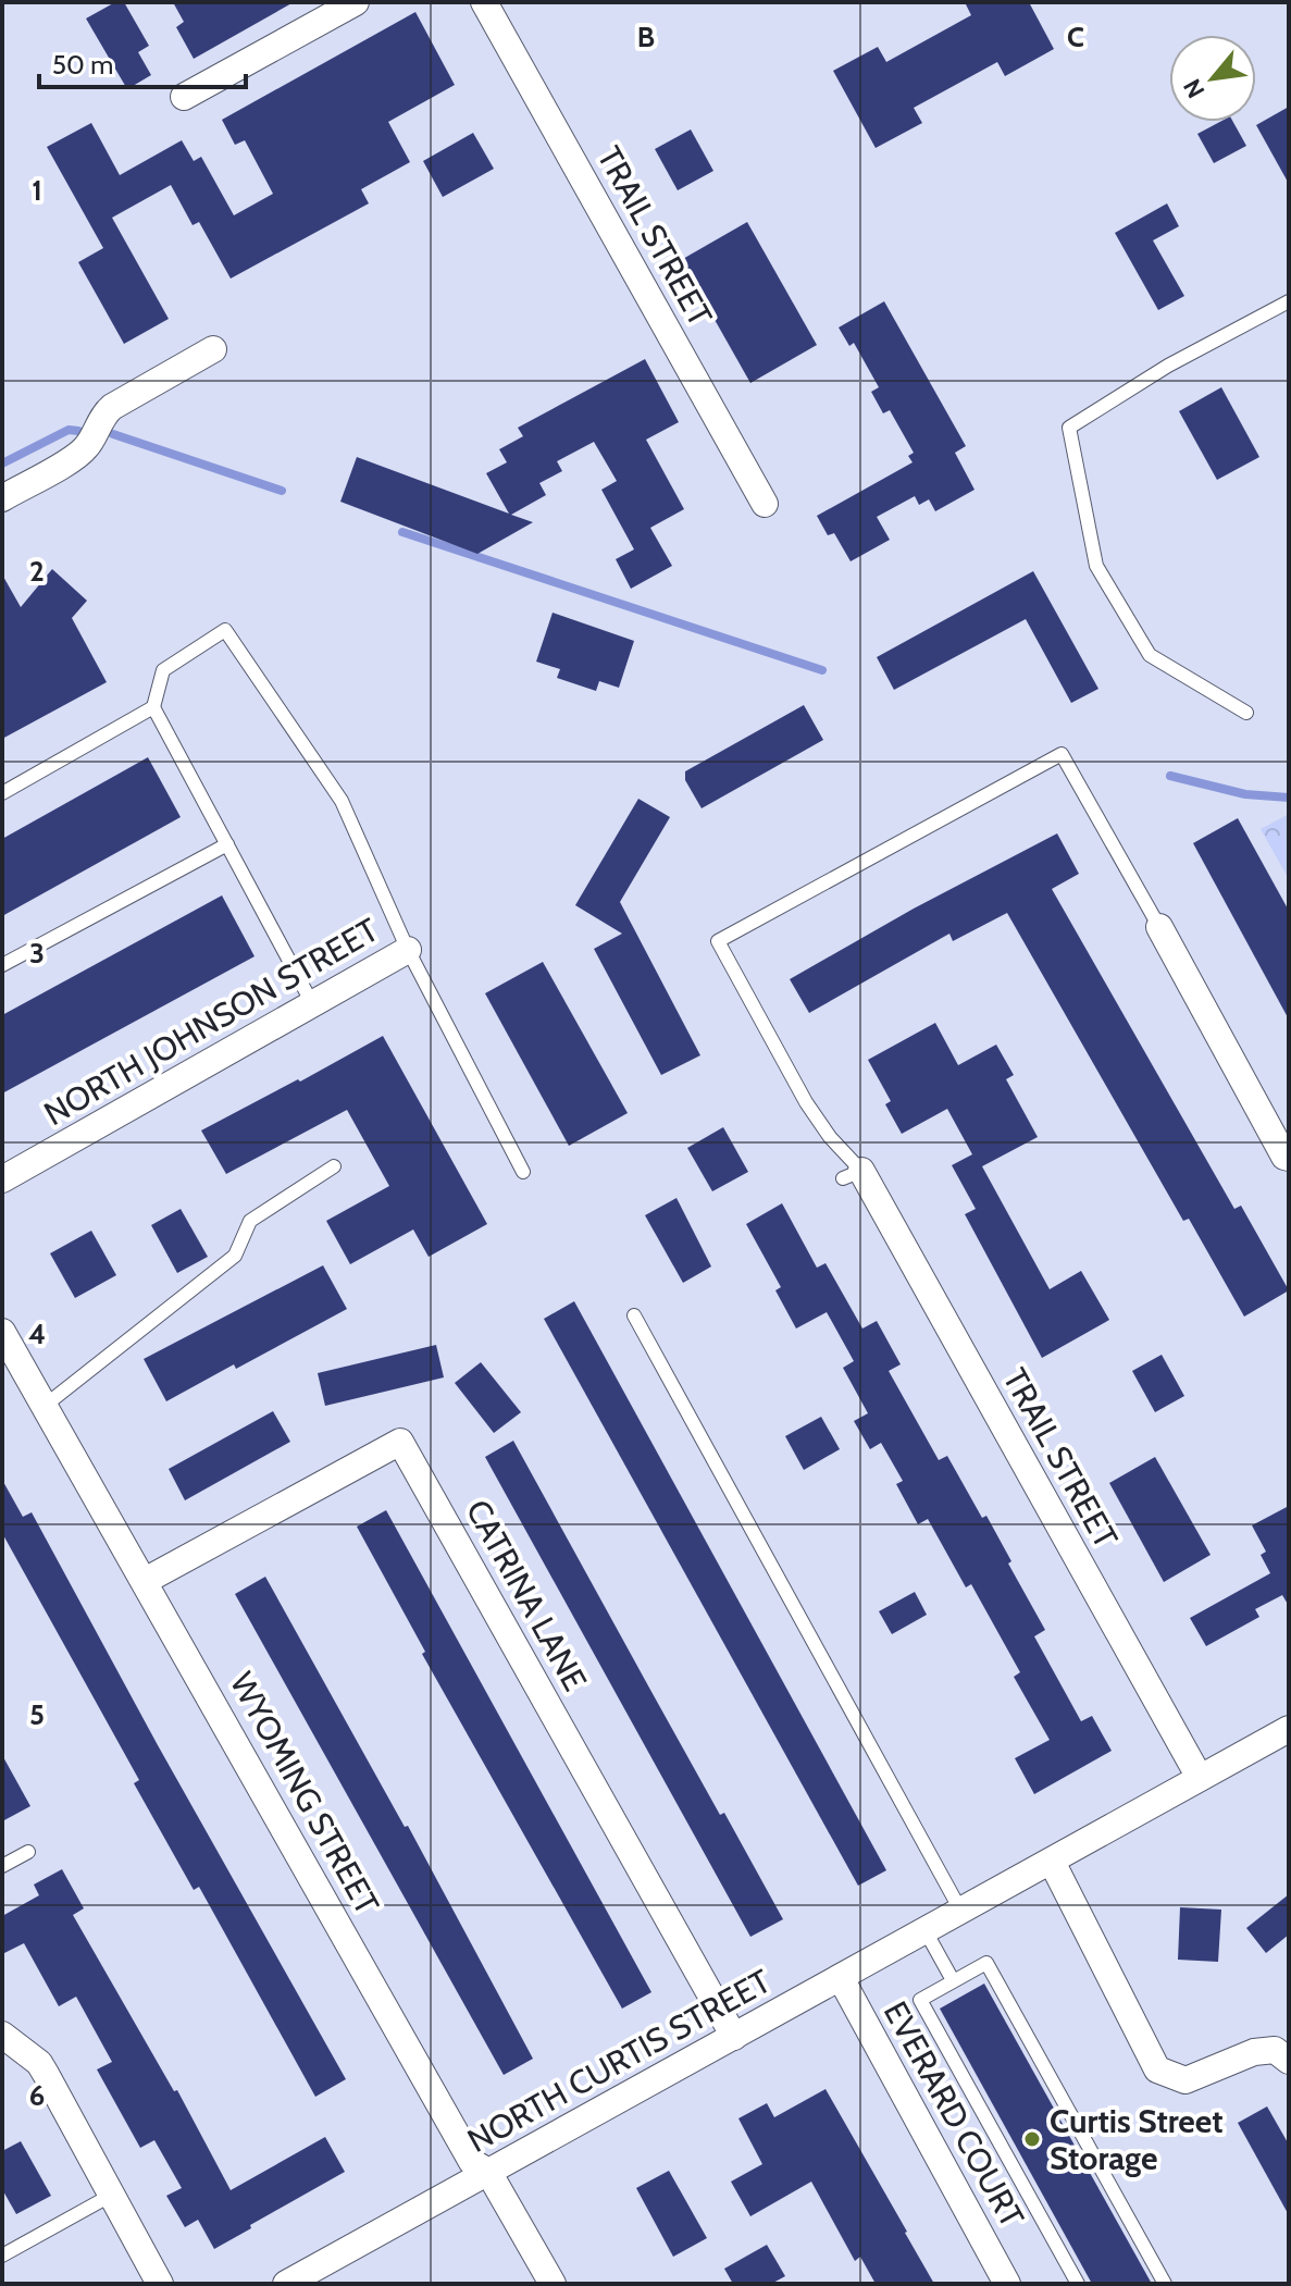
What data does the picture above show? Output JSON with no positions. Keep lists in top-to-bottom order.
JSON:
{
  "streets": {
    "street": [
      "TRAIL STREET",
      "NORTH JOHNSON STREET",
      "CATRINA LANE",
      "WYOMING STREET",
      "NORTH CURTIS STREET",
      "EVERARD COURT"
    ]
  },
  "crossings": [
    ["TRAIL STREET", "NORTH CURTIS STREET"],
    ["CATRINA LANE", "WYOMING STREET"],
    ["CATRINA LANE", "NORTH CURTIS STREET"],
    ["WYOMING STREET", "NORTH CURTIS STREET"],
    ["NORTH CURTIS STREET", "EVERARD COURT"]
  ],
  "places": ["Curtis Street Storage"],
  "scale_bar": "50 m",
  "north": "bottom left",
  "grid": {
    "columns": ["B", "C"],
    "rows": [
      "1",
      "2",
      "3",
      "4",
      "5",
      "6"
    ]
  }
}
